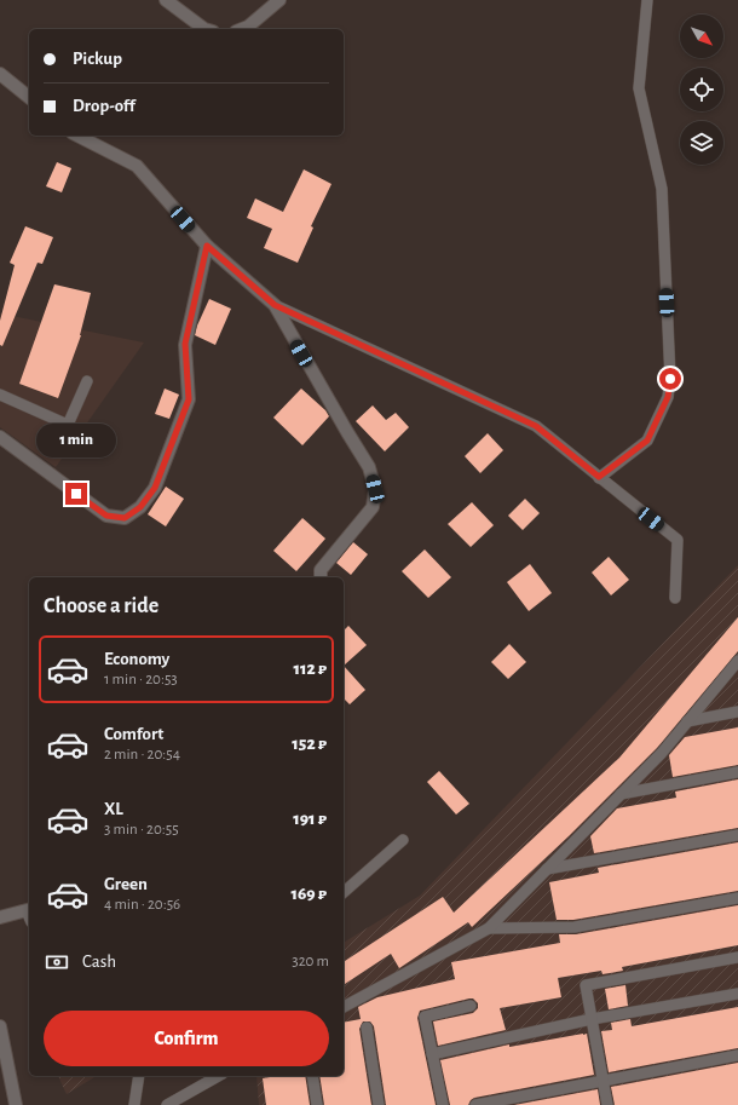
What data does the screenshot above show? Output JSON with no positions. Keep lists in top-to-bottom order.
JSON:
{
  "north": "bottom right",
  "page": {
    "banner": ["Pickup", "Drop-off"],
    "bubble": "1 min",
    "heading": "Choose a ride",
    "list": [
      {
        "name": "Economy",
        "note": "1 min · 20:53",
        "value": "112 ₽"
      },
      {
        "name": "Comfort",
        "note": "2 min · 20:54",
        "value": "152 ₽"
      },
      {
        "name": "XL",
        "note": "3 min · 20:55",
        "value": "191 ₽"
      },
      {
        "name": "Green",
        "note": "4 min · 20:56",
        "value": "169 ₽"
      }
    ],
    "pay": ["Cash", "320 m"],
    "buttons": "Confirm"
  }
}
